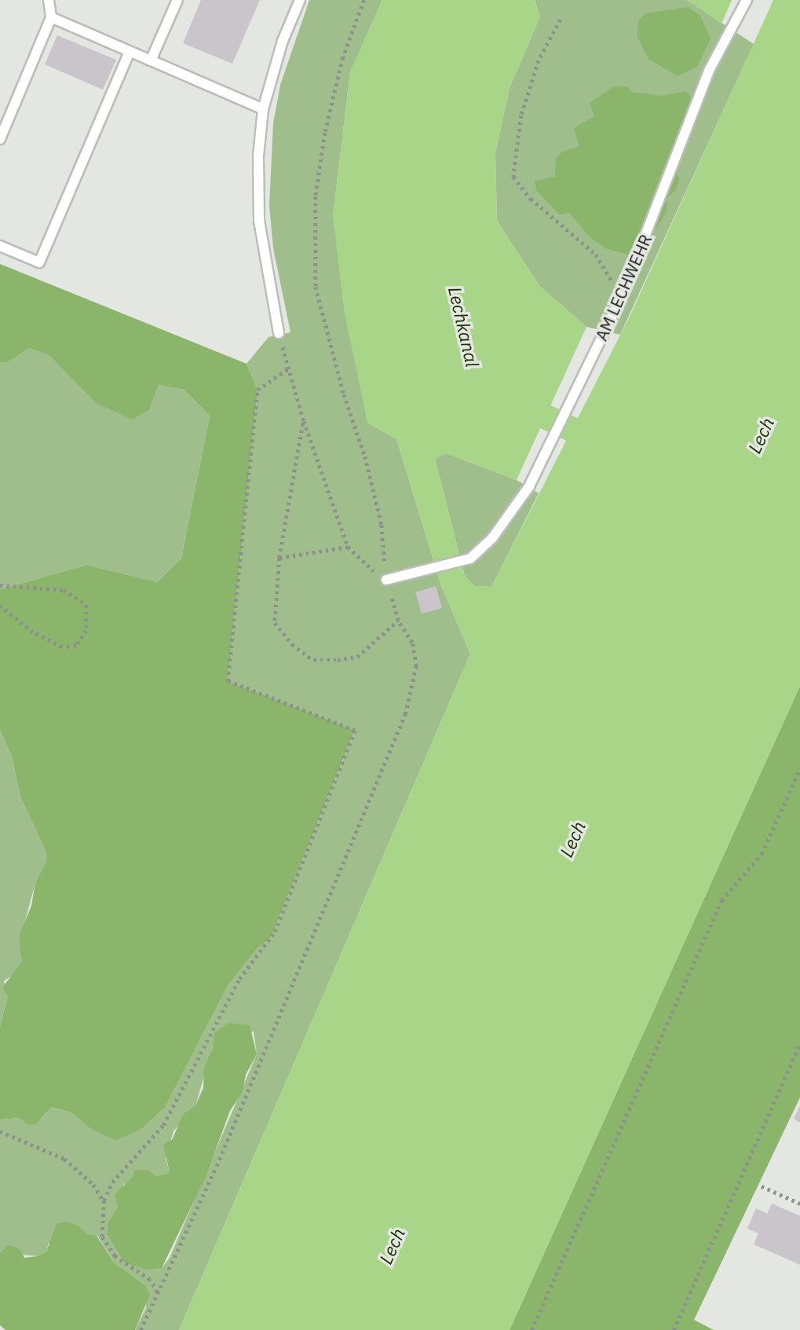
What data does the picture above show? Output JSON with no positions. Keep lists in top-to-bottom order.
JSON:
{
  "streets": {
    "lane": ["AM LECHWEHR"]
  },
  "water": ["Lechkanal", "Lech"]
}
